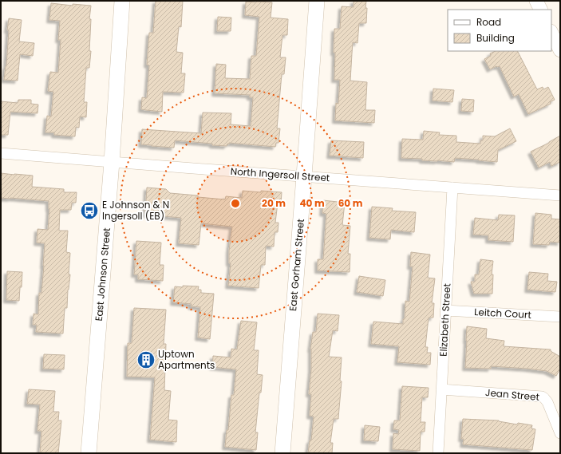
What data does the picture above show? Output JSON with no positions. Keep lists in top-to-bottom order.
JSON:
{
  "streets": {
    "main road": ["East Gorham Street", "East Johnson Street"],
    "street": [
      "North Ingersoll Street",
      "Leitch Court",
      "Elizabeth Street",
      "Jean Street"
    ]
  },
  "crossings": [
    ["North Ingersoll Street", "East Gorham Street"],
    ["North Ingersoll Street", "East Johnson Street"],
    ["North Ingersoll Street", "Elizabeth Street"],
    ["Leitch Court", "Elizabeth Street"],
    ["Elizabeth Street", "Jean Street"]
  ],
  "places": {
    "bus stop": ["E Johnson & N Ingersoll (EB)"],
    "building": ["Uptown Apartments"]
  },
  "legend": ["Road", "Building"],
  "rings": ["20 m", "40 m", "60 m"]
}
